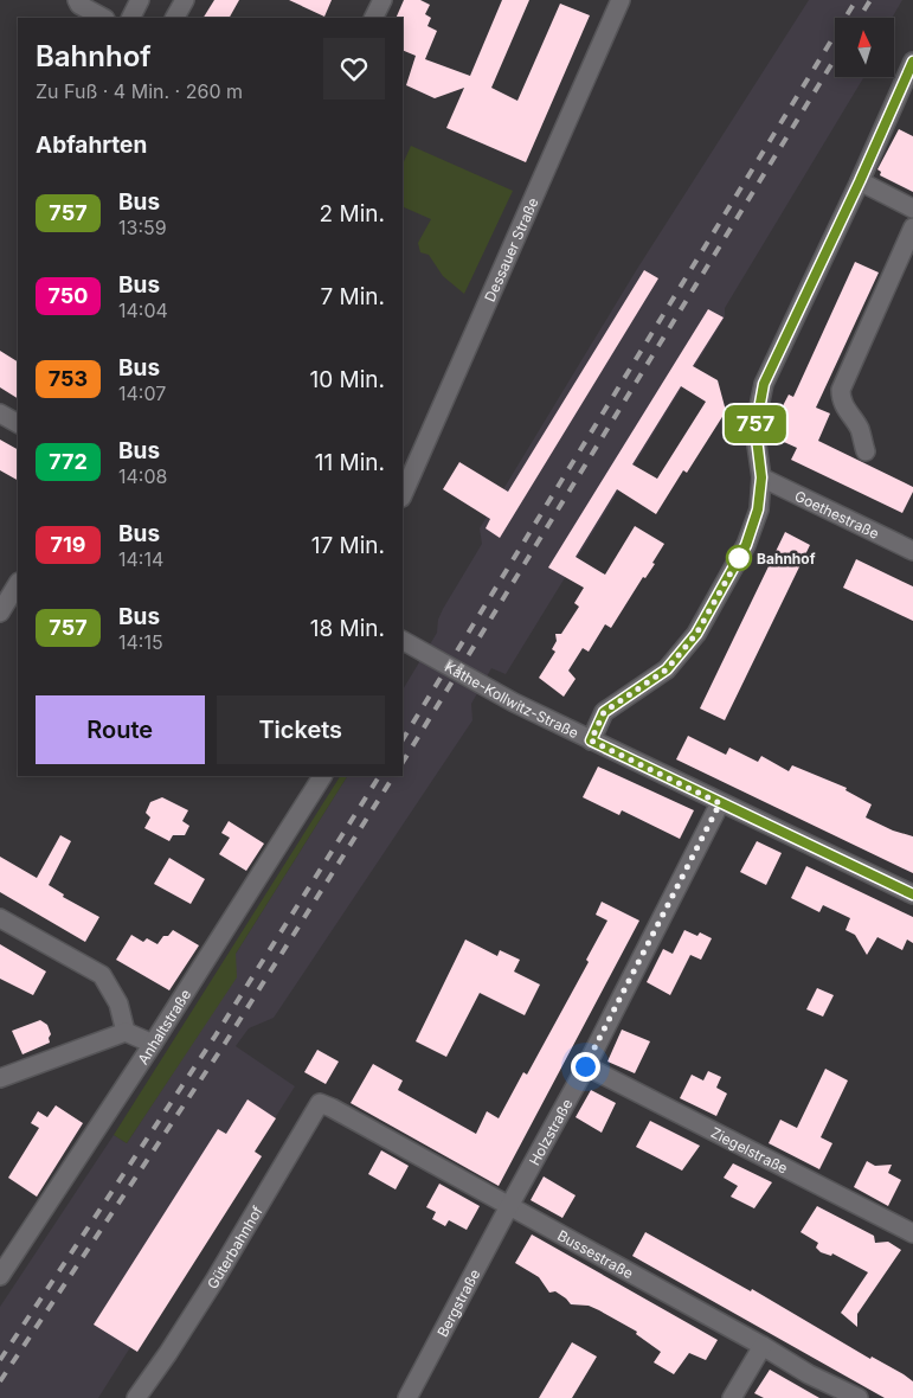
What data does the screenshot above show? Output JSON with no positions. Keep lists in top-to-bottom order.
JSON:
{
  "streets": {
    "street": [
      "Dessauer Straße",
      "Goethestraße",
      "Käthe-Kollwitz-Straße",
      "Anhaltstraße",
      "Holzstraße",
      "Ziegelstraße",
      "Güterbahnhof",
      "Bussestraße",
      "Bergstraße"
    ]
  },
  "crossings": [
    ["Käthe-Kollwitz-Straße", "Holzstraße"],
    ["Holzstraße", "Ziegelstraße"],
    ["Holzstraße", "Bussestraße"],
    ["Holzstraße", "Bergstraße"],
    ["Güterbahnhof", "Bussestraße"],
    ["Bussestraße", "Bergstraße"]
  ],
  "places": ["Bahnhof"],
  "lines": ["bus line 757"],
  "north": "top",
  "page": {
    "on_map": "757",
    "heading": [
      ["Bahnhof", "Zu Fuß · 4 Min. · 260 m"],
      "Abfahrten"
    ],
    "list": [
      {
        "mark": "757",
        "name": "Bus",
        "note": "13:59",
        "value": "2 Min."
      },
      {
        "mark": "750",
        "name": "Bus",
        "note": "14:04",
        "value": "7 Min."
      },
      {
        "mark": "753",
        "name": "Bus",
        "note": "14:07",
        "value": "10 Min."
      },
      {
        "mark": "772",
        "name": "Bus",
        "note": "14:08",
        "value": "11 Min."
      },
      {
        "mark": "719",
        "name": "Bus",
        "note": "14:14",
        "value": "17 Min."
      },
      {
        "mark": "757",
        "name": "Bus",
        "note": "14:15",
        "value": "18 Min."
      }
    ],
    "buttons": ["Route", "Tickets"]
  }
}
